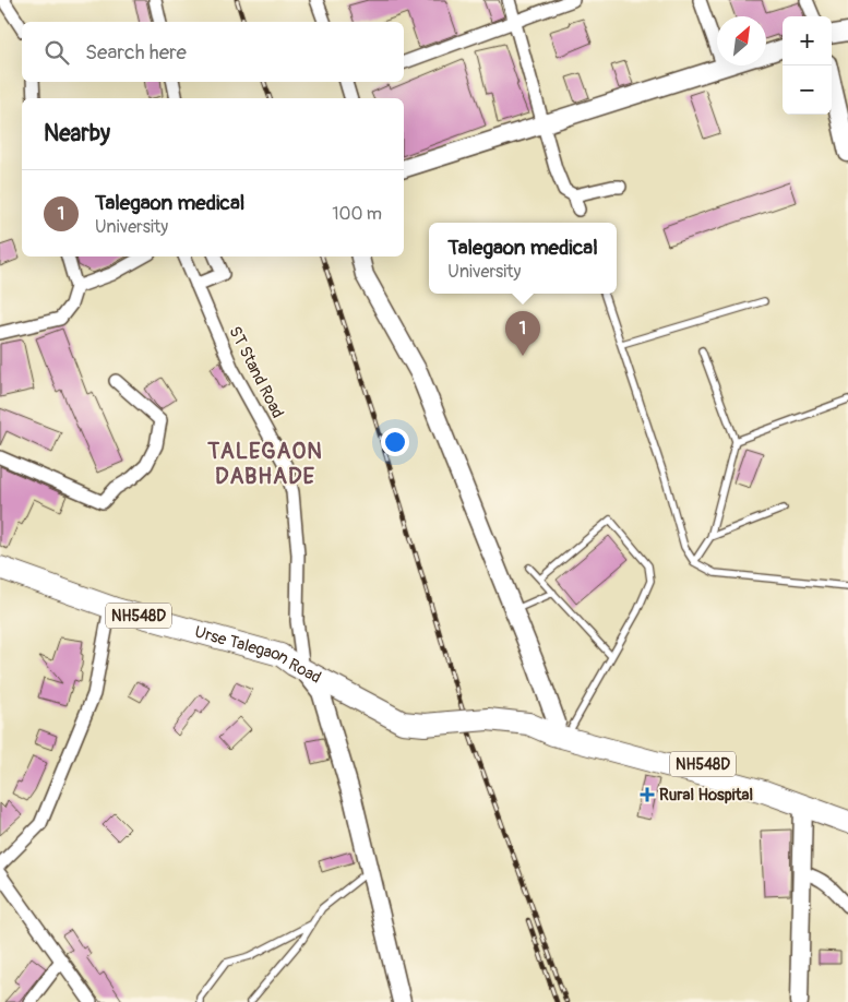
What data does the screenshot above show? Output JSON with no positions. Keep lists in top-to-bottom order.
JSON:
{
  "streets": {
    "highway": ["NH548D", "Urse Talegaon Road"],
    "street": ["ST Stand Road"]
  },
  "crossings": [
    ["ST Stand Road", "Urse Talegaon Road"],
    ["NH548D", "Urse Talegaon Road"]
  ],
  "districts": ["TALEGAON DABHADE"],
  "places": {
    "health": ["Rural Hospital"]
  },
  "north": "top right",
  "page": {
    "map_buttons": ["+", "−"],
    "search": "Search here",
    "heading": "Nearby",
    "list": [
      {
        "mark": "1",
        "name": "Talegaon medical",
        "note": "University",
        "value": "100 m"
      }
    ],
    "popup": ["Talegaon medical", "University"],
    "pins": "1"
  }
}
